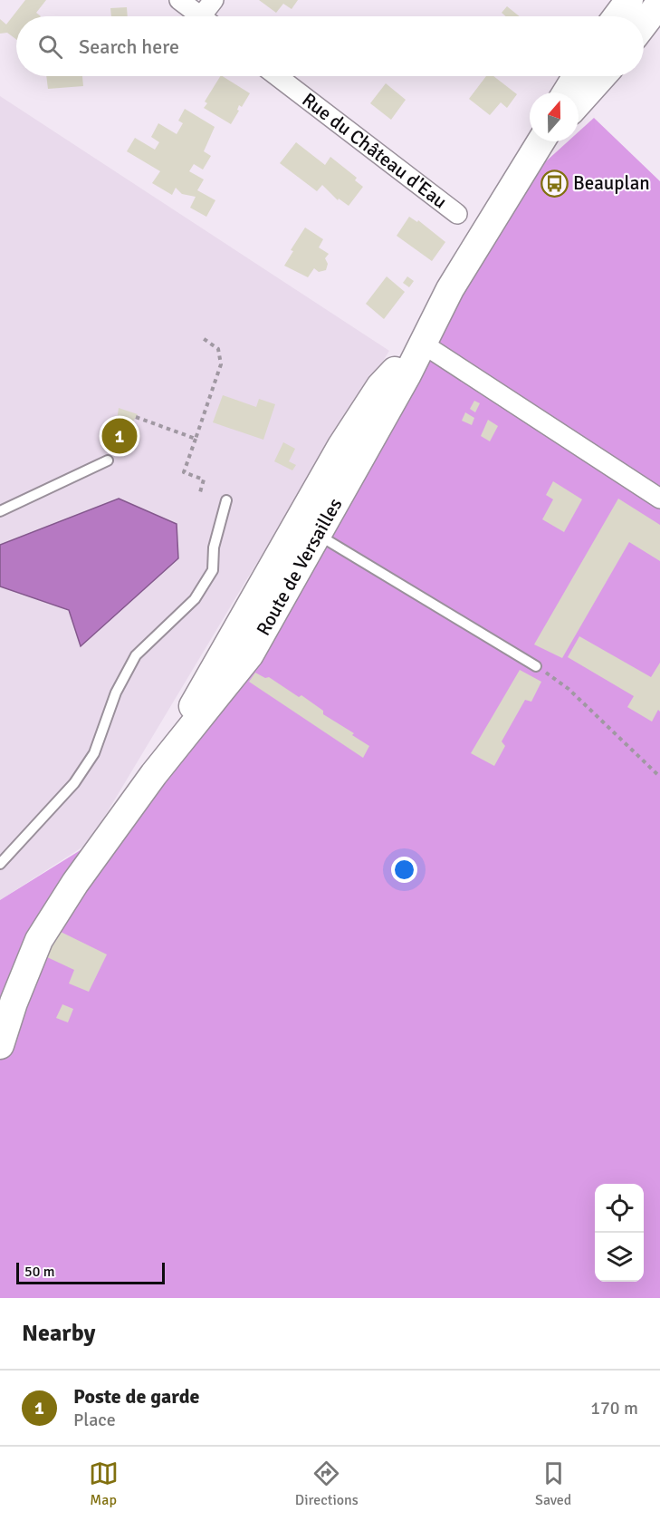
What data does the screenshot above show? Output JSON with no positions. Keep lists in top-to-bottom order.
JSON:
{
  "streets": {
    "main road": ["Route de Versailles"],
    "street": ["Rue du Château d'Eau"]
  },
  "places": {
    "bus stop": ["Beauplan"]
  },
  "scale_bar": "50 m",
  "north": "top",
  "page": {
    "search": "Search here",
    "pins": "1",
    "scale": "50 m",
    "heading": "Nearby",
    "list": [
      {
        "mark": "1",
        "name": "Poste de garde",
        "note": "Place",
        "value": "170 m"
      }
    ],
    "nav": ["Map", "Directions", "Saved"]
  }
}
